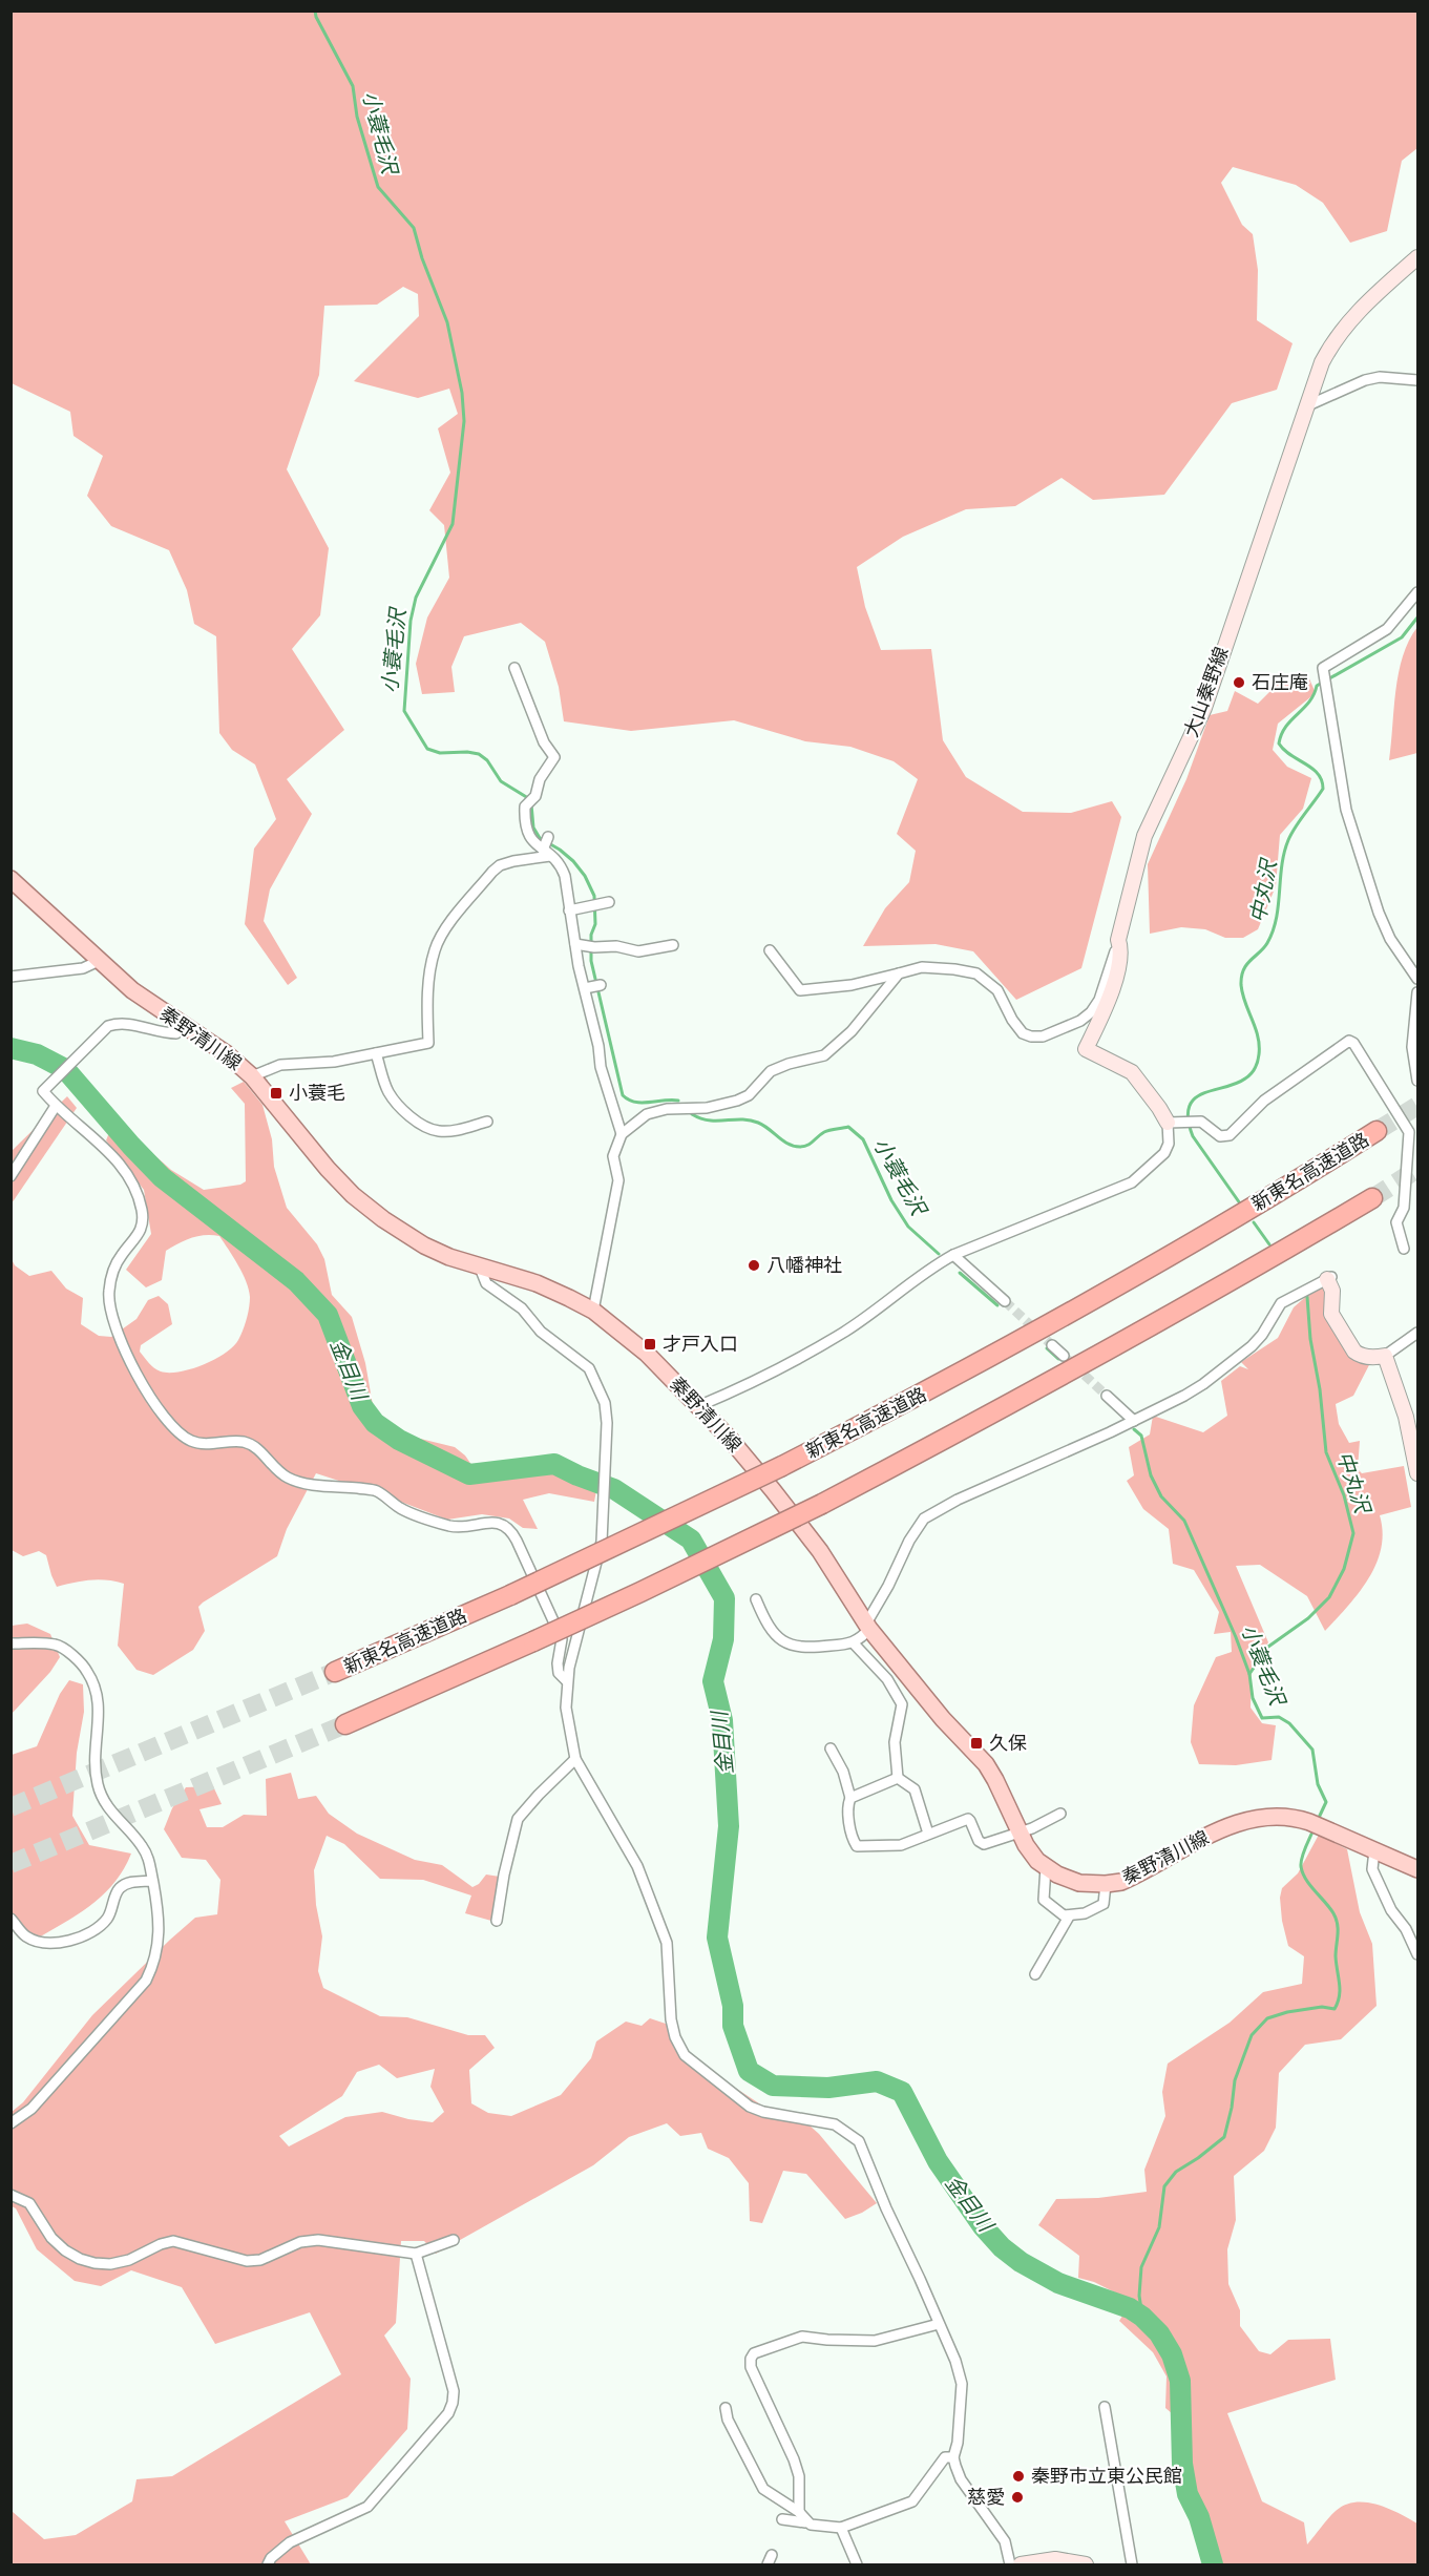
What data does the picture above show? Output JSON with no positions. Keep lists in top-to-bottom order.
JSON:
{
  "streets": {
    "highway": ["新東名高速道路"],
    "main road": ["大山秦野線", "秦野清川線"]
  },
  "water": ["小蓑毛沢", "中丸沢", "金目川"],
  "places": {
    "other": [
      "石庄庵",
      "八幡神社",
      "秦野市立東公民館",
      "慈愛"
    ],
    "transit": ["小蓑毛", "才戸入口", "久保"]
  }
}
